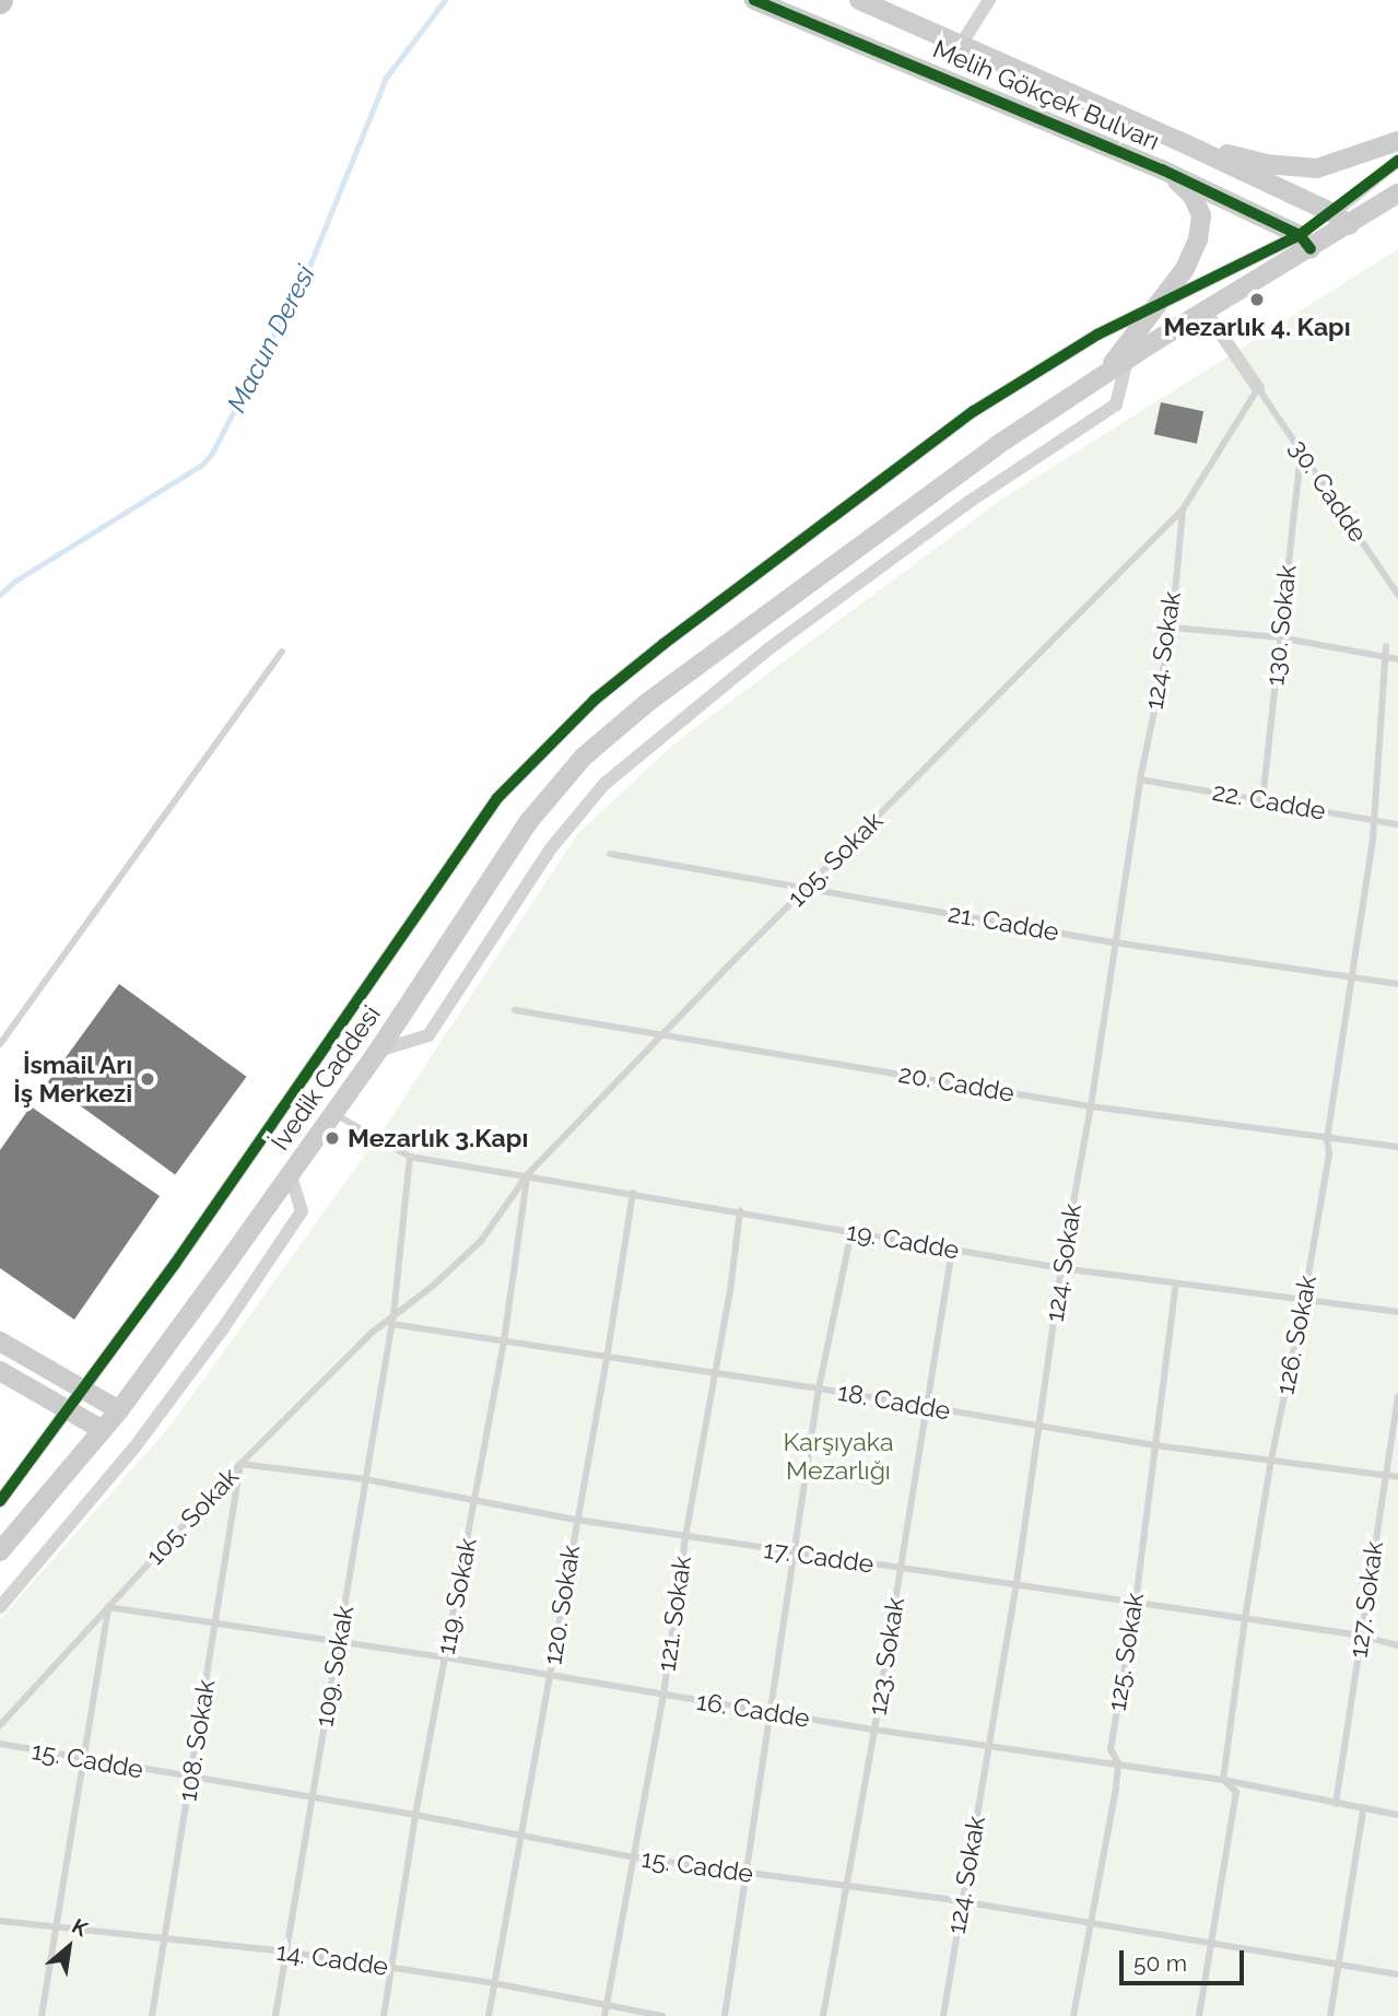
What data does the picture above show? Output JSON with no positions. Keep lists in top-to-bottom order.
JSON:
{
  "streets": {
    "main road": ["Melih Gökçek Bulvarı", "İvedik Caddesi"],
    "lane": [
      "30. Cadde",
      "130. Sokak",
      "124. Sokak",
      "22. Cadde",
      "105. Sokak",
      "21. Cadde",
      "20. Cadde",
      "19. Cadde",
      "126. Sokak",
      "18. Cadde",
      "17. Cadde",
      "119. Sokak",
      "127. Sokak",
      "120. Sokak",
      "121. Sokak",
      "125. Sokak",
      "123. Sokak",
      "109. Sokak",
      "16. Cadde",
      "108. Sokak",
      "15. Cadde",
      "14. Cadde"
    ]
  },
  "crossings": [
    ["Melih Gökçek Bulvarı", "İvedik Caddesi"],
    ["30. Cadde", "130. Sokak"],
    ["30. Cadde", "105. Sokak"],
    ["130. Sokak", "22. Cadde"],
    ["124. Sokak", "22. Cadde"],
    ["124. Sokak", "105. Sokak"],
    ["124. Sokak", "21. Cadde"],
    ["124. Sokak", "20. Cadde"],
    ["124. Sokak", "19. Cadde"],
    ["124. Sokak", "18. Cadde"],
    ["124. Sokak", "17. Cadde"],
    ["124. Sokak", "16. Cadde"],
    ["124. Sokak", "15. Cadde"],
    ["22. Cadde", "126. Sokak"],
    ["105. Sokak", "21. Cadde"],
    ["105. Sokak", "20. Cadde"],
    ["105. Sokak", "19. Cadde"],
    ["105. Sokak", "17. Cadde"],
    ["105. Sokak", "119. Sokak"],
    ["105. Sokak", "109. Sokak"],
    ["105. Sokak", "16. Cadde"],
    ["105. Sokak", "108. Sokak"],
    ["21. Cadde", "126. Sokak"],
    ["20. Cadde", "126. Sokak"],
    ["19. Cadde", "126. Sokak"],
    ["19. Cadde", "119. Sokak"],
    ["19. Cadde", "120. Sokak"],
    ["19. Cadde", "121. Sokak"],
    ["19. Cadde", "125. Sokak"],
    ["19. Cadde", "123. Sokak"],
    ["126. Sokak", "18. Cadde"],
    ["126. Sokak", "17. Cadde"],
    ["126. Sokak", "16. Cadde"],
    ["126. Sokak", "15. Cadde"],
    ["18. Cadde", "119. Sokak"],
    ["18. Cadde", "127. Sokak"],
    ["18. Cadde", "120. Sokak"],
    ["18. Cadde", "121. Sokak"],
    ["18. Cadde", "125. Sokak"],
    ["18. Cadde", "123. Sokak"],
    ["18. Cadde", "109. Sokak"],
    ["17. Cadde", "119. Sokak"],
    ["17. Cadde", "127. Sokak"],
    ["17. Cadde", "120. Sokak"],
    ["17. Cadde", "121. Sokak"],
    ["17. Cadde", "125. Sokak"],
    ["17. Cadde", "123. Sokak"],
    ["17. Cadde", "109. Sokak"],
    ["17. Cadde", "108. Sokak"],
    ["119. Sokak", "16. Cadde"],
    ["119. Sokak", "15. Cadde"],
    ["119. Sokak", "14. Cadde"],
    ["127. Sokak", "16. Cadde"],
    ["120. Sokak", "16. Cadde"],
    ["120. Sokak", "15. Cadde"],
    ["120. Sokak", "14. Cadde"],
    ["121. Sokak", "16. Cadde"],
    ["121. Sokak", "15. Cadde"],
    ["121. Sokak", "14. Cadde"],
    ["125. Sokak", "16. Cadde"],
    ["125. Sokak", "15. Cadde"],
    ["123. Sokak", "16. Cadde"],
    ["123. Sokak", "15. Cadde"],
    ["109. Sokak", "16. Cadde"],
    ["109. Sokak", "15. Cadde"],
    ["109. Sokak", "14. Cadde"],
    ["16. Cadde", "108. Sokak"],
    ["108. Sokak", "15. Cadde"],
    ["108. Sokak", "14. Cadde"]
  ],
  "water": ["Macun Deresi"],
  "parks": ["Karşıyaka Mezarlığı"],
  "places": ["Mezarlık 4. Kapı", "İsmail Arı İş Merkezi", "Mezarlık 3.Kapı"],
  "scale_bar": "50 m",
  "north": "top right"
}
